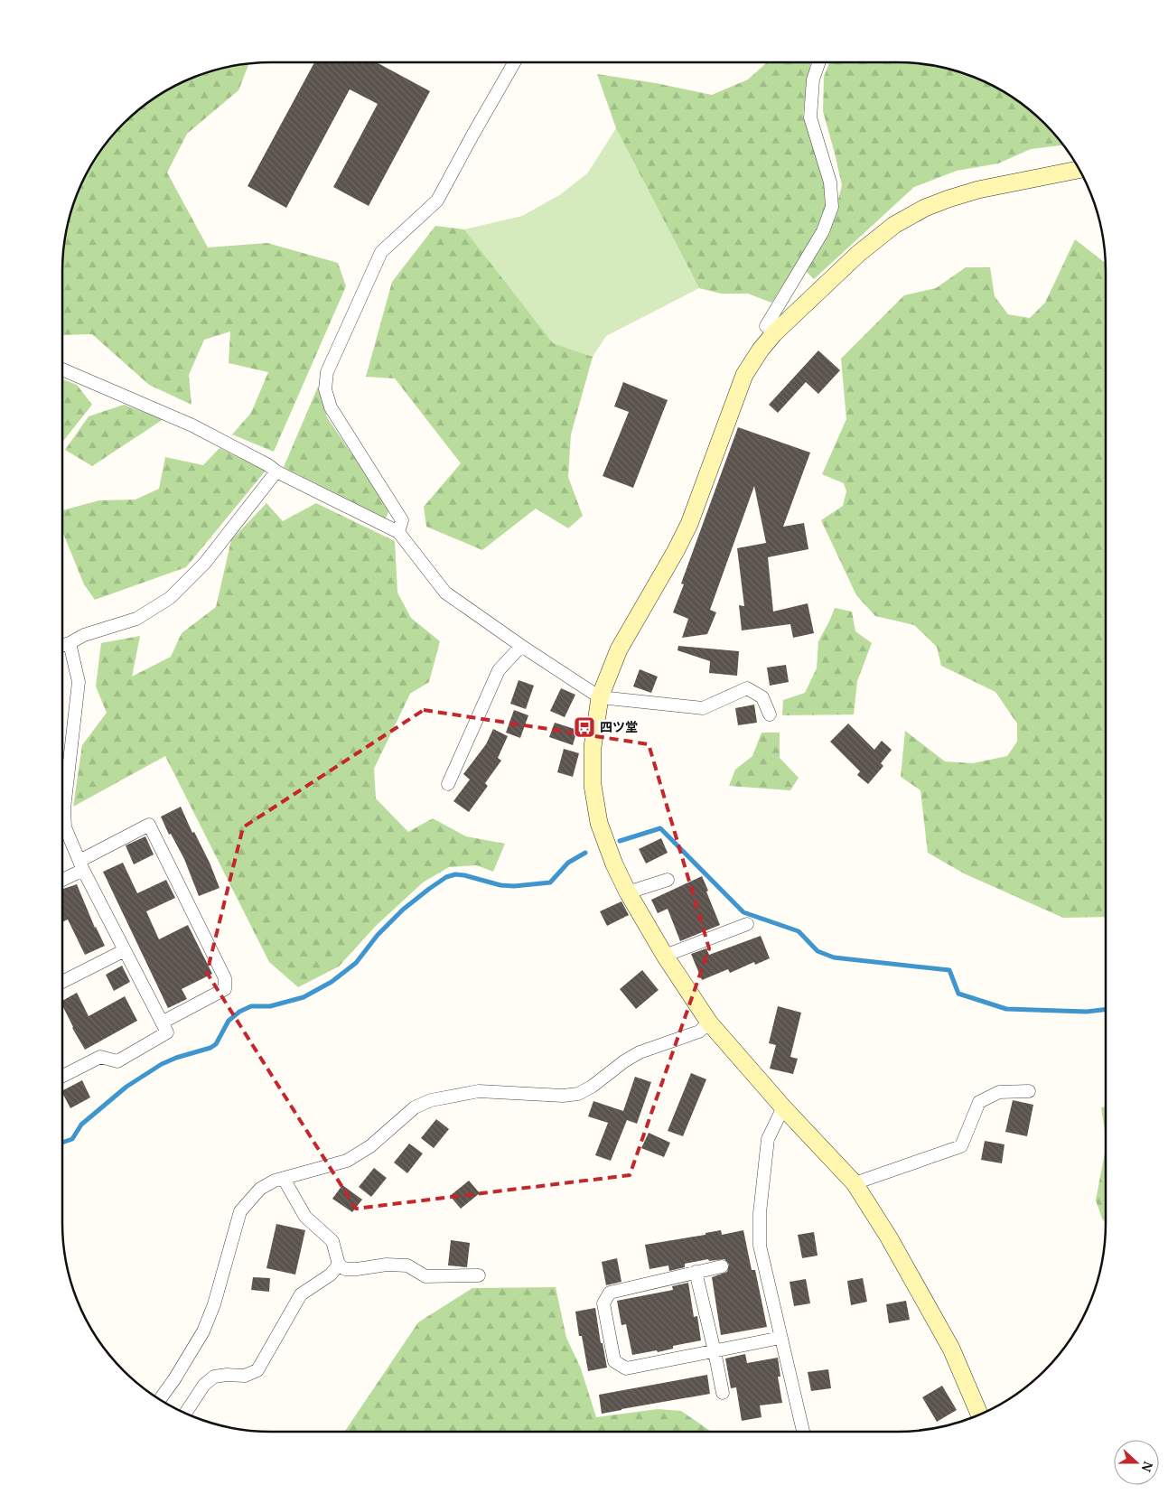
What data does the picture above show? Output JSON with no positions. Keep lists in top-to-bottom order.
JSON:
{
  "places": {
    "bus stop": ["四ツ堂"]
  },
  "north": "right"
}
